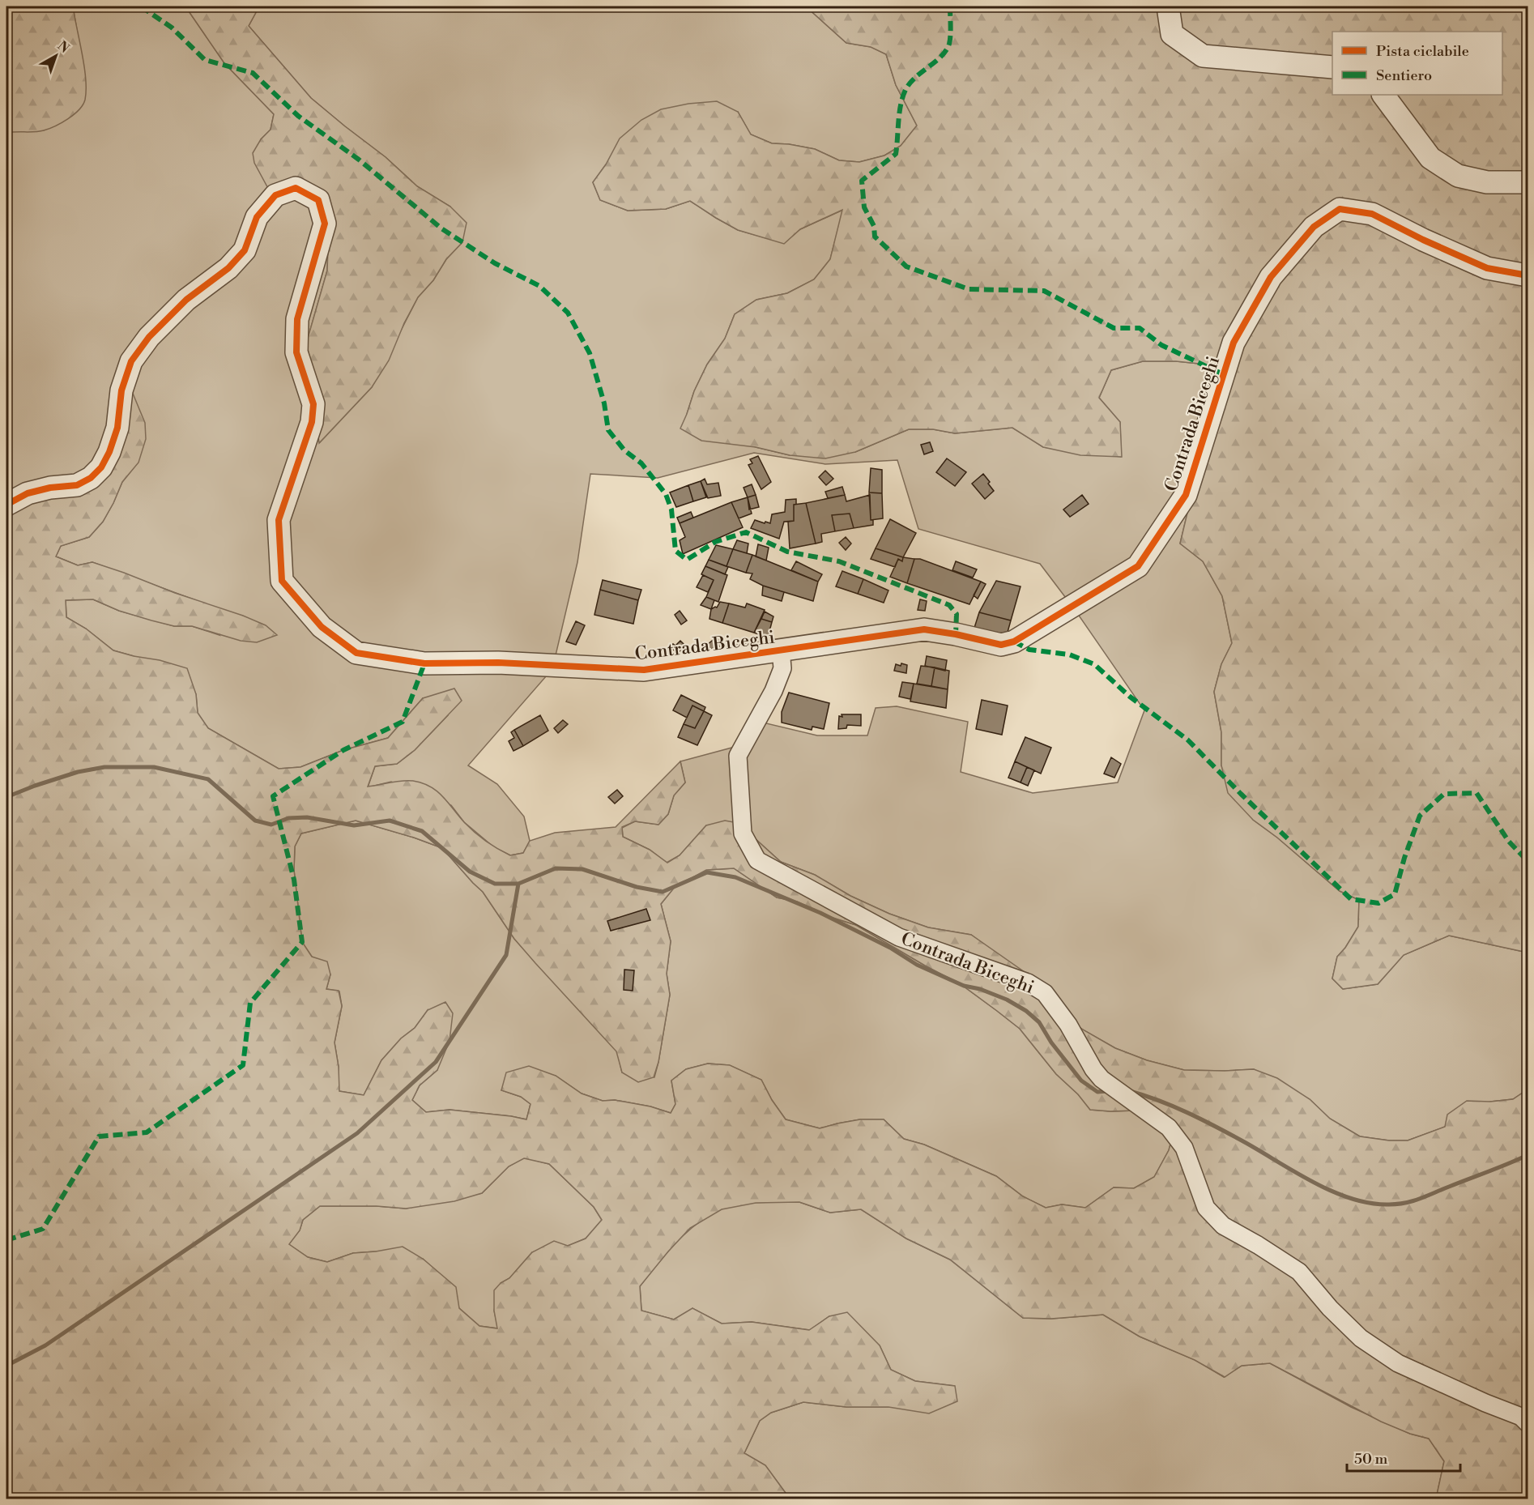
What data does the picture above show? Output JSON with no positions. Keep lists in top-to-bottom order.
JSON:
{
  "streets": {
    "street": ["Contrada Biceghi"]
  },
  "legend": ["Pista ciclabile", "Sentiero"],
  "scale_bar": "50 m",
  "north": "top right"
}
